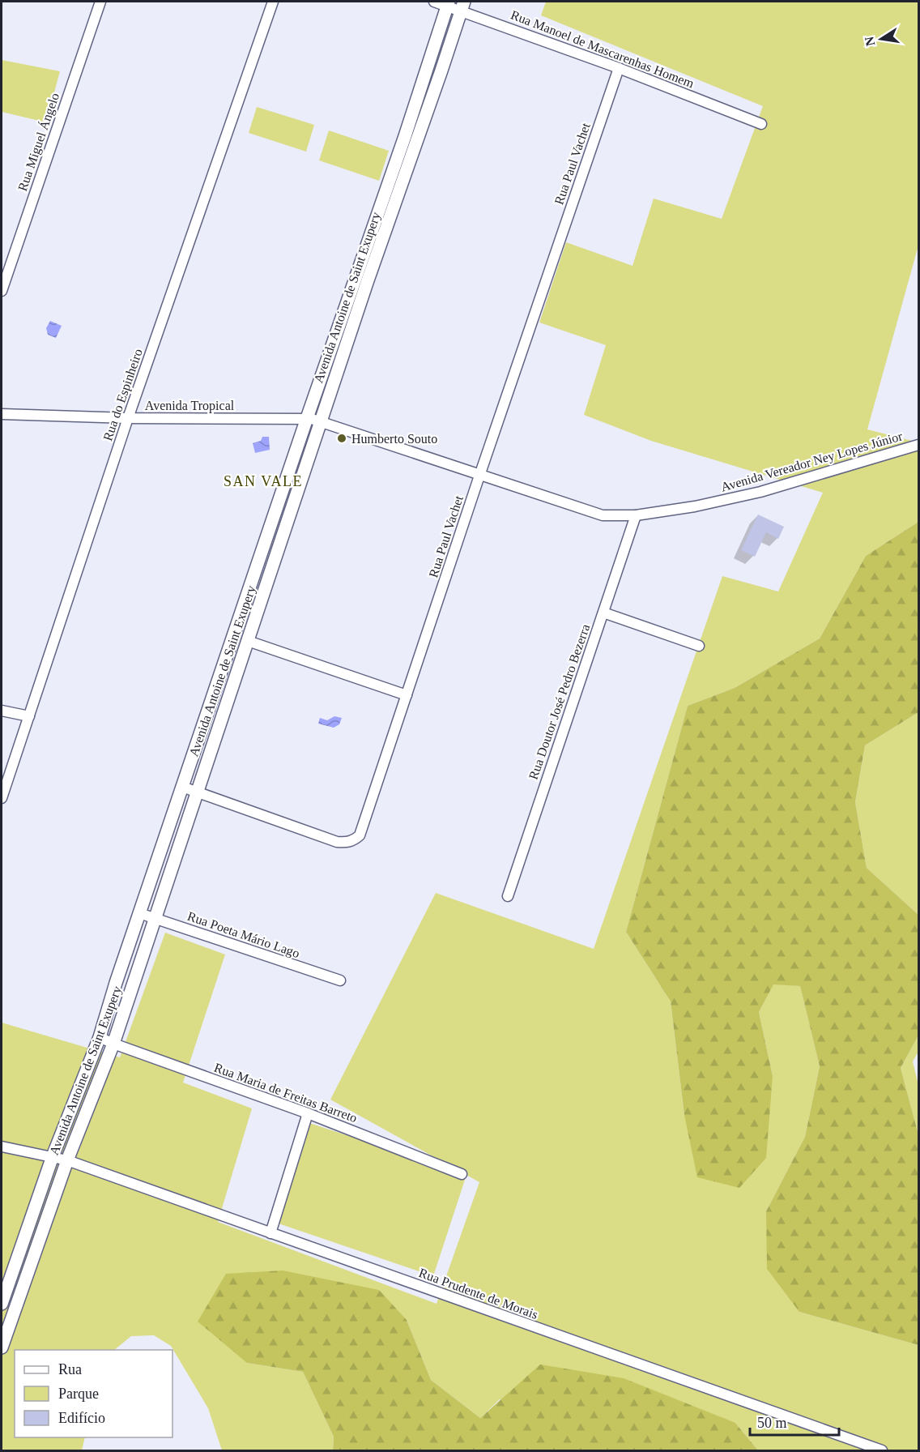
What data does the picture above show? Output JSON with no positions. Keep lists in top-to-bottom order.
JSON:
{
  "streets": {
    "street": [
      "Rua Manoel de Mascarenhas Homem",
      "Rua Miguel Ángelo",
      "Rua Paul Vachet",
      "Avenida Antoine de Saint Exupery",
      "Rua do Espinheiro",
      "Avenida Tropical",
      "Avenida Vereador Ney Lopes Júnior",
      "Rua Doutor José Pedro Bezerra",
      "Rua Poeta Mário Lago",
      "Rua Maria de Freitas Barreto",
      "Rua Prudente de Morais"
    ]
  },
  "crossings": [
    ["Rua Manoel de Mascarenhas Homem", "Rua Paul Vachet"],
    ["Rua Manoel de Mascarenhas Homem", "Avenida Antoine de Saint Exupery"],
    ["Rua Paul Vachet", "Avenida Antoine de Saint Exupery"],
    ["Rua Paul Vachet", "Avenida Vereador Ney Lopes Júnior"],
    ["Avenida Antoine de Saint Exupery", "Avenida Tropical"],
    ["Avenida Antoine de Saint Exupery", "Avenida Vereador Ney Lopes Júnior"],
    ["Avenida Antoine de Saint Exupery", "Rua Poeta Mário Lago"],
    ["Avenida Antoine de Saint Exupery", "Rua Maria de Freitas Barreto"],
    ["Avenida Antoine de Saint Exupery", "Rua Prudente de Morais"],
    ["Rua do Espinheiro", "Avenida Tropical"],
    ["Avenida Tropical", "Avenida Vereador Ney Lopes Júnior"],
    ["Avenida Vereador Ney Lopes Júnior", "Rua Doutor José Pedro Bezerra"]
  ],
  "districts": ["SAN VALE"],
  "places": ["Humberto Souto"],
  "legend": ["Rua", "Parque", "Edifício"],
  "scale_bar": "50 m",
  "north": "left"
}
